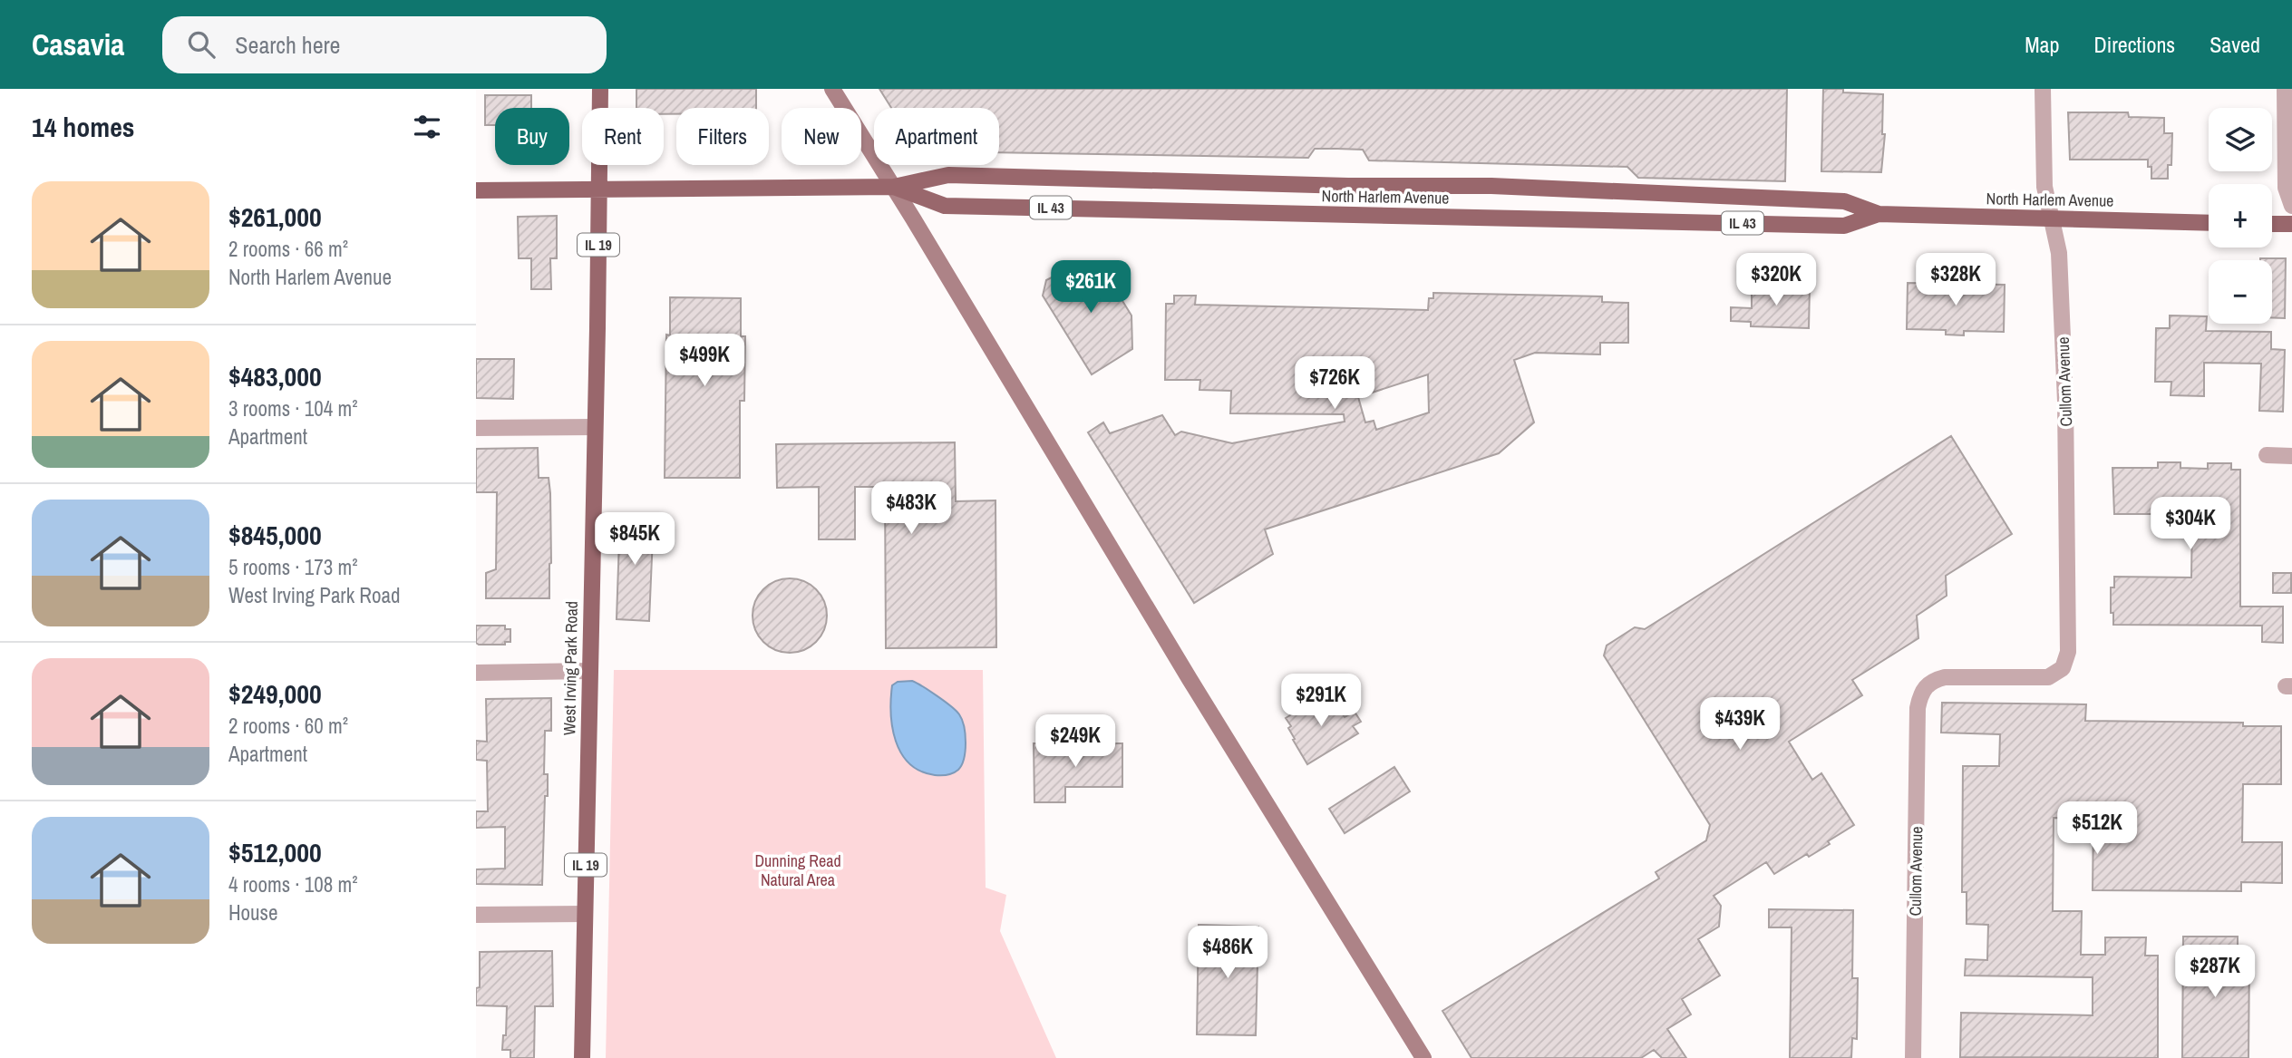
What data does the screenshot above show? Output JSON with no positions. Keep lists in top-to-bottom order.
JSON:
{
  "streets": {
    "main road": [
      "North Harlem Avenue",
      "IL 43",
      "IL 19",
      "West Irving Park Road"
    ],
    "street": ["Cullom Avenue"]
  },
  "crossings": [
    ["North Harlem Avenue", "Cullom Avenue"],
    ["North Harlem Avenue", "West Irving Park Road"]
  ],
  "parks": ["Dunning Read Natural Area"],
  "page": {
    "header": "Casavia",
    "search": "Search here",
    "nav": ["Map", "Directions", "Saved"],
    "heading": "14 homes",
    "map_buttons": ["+", "−"],
    "chip": [
      "Buy",
      "Rent",
      "Filters",
      "New",
      "Apartment"
    ],
    "list": [
      {
        "name": "$261,000",
        "note": "2 rooms · 66 m² · North Harlem Avenue"
      },
      {
        "name": "$483,000",
        "note": "3 rooms · 104 m² · Apartment"
      },
      {
        "name": "$845,000",
        "note": "5 rooms · 173 m² · West Irving Park Road"
      },
      {
        "name": "$249,000",
        "note": "2 rooms · 60 m² · Apartment"
      },
      {
        "name": "$512,000",
        "note": "4 rooms · 108 m² · House"
      }
    ],
    "price": [
      "$320K",
      "$328K",
      "$261K",
      "$499K",
      "$726K",
      "$483K",
      "$304K",
      "$845K",
      "$291K",
      "$439K",
      "$249K",
      "$512K",
      "$486K",
      "$287K"
    ]
  }
}
